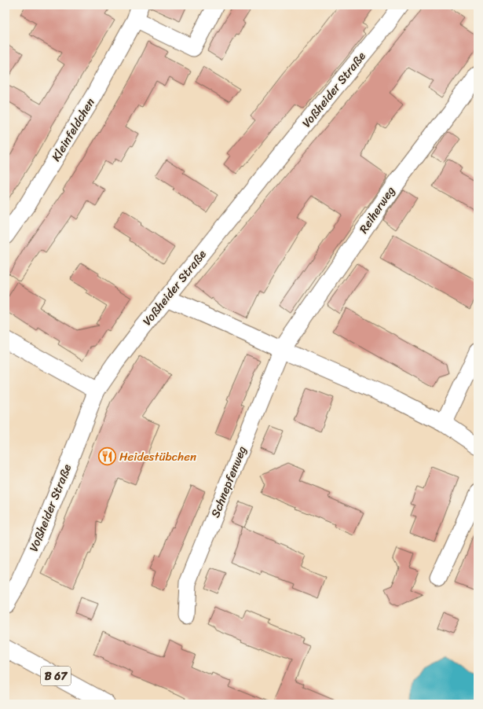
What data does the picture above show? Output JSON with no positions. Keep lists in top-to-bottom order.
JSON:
{
  "streets": {
    "main road": ["B 67"],
    "street": [
      "Voßheider Straße",
      "Kleinfeldchen",
      "Reiherweg",
      "Schnepfenweg"
    ]
  },
  "crossings": [
    ["Reiherweg", "Schnepfenweg"]
  ],
  "places": {
    "restaurant": ["Heidestübchen"]
  }
}
